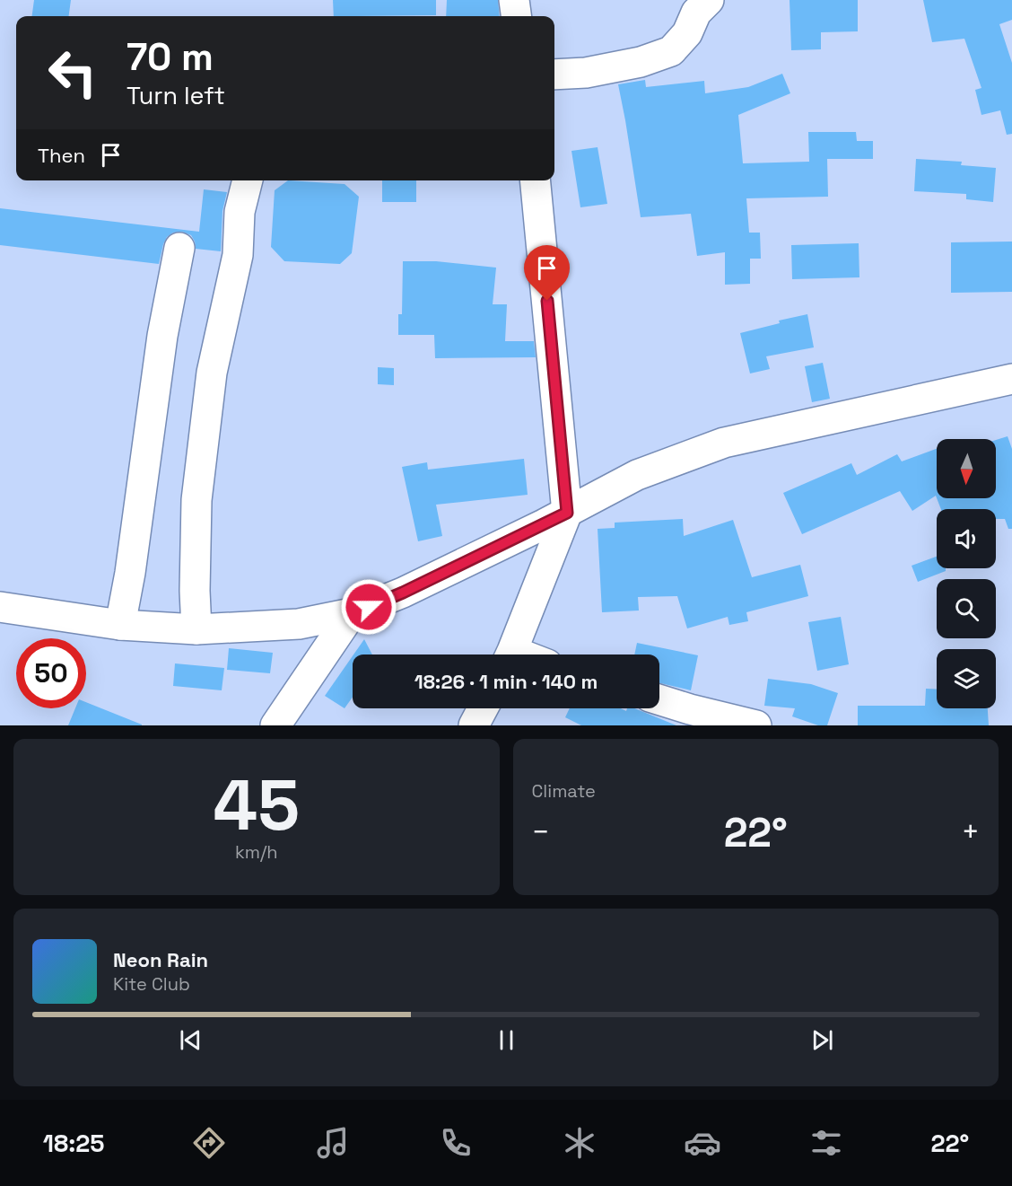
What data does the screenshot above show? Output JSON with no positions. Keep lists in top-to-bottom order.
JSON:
{
  "north": "bottom",
  "page": {
    "turn": ["70 m", "Turn left"],
    "then": "Then",
    "limit": "50",
    "trip": "18:26 · 1 min · 140 m",
    "tile": [
      ["45", "km/h"],
      "Climate"
    ],
    "heat": ["−", "22°", "+"],
    "song": ["Neon Rain", "Kite Club"],
    "tabs": ["18:25", "22°"]
  }
}
